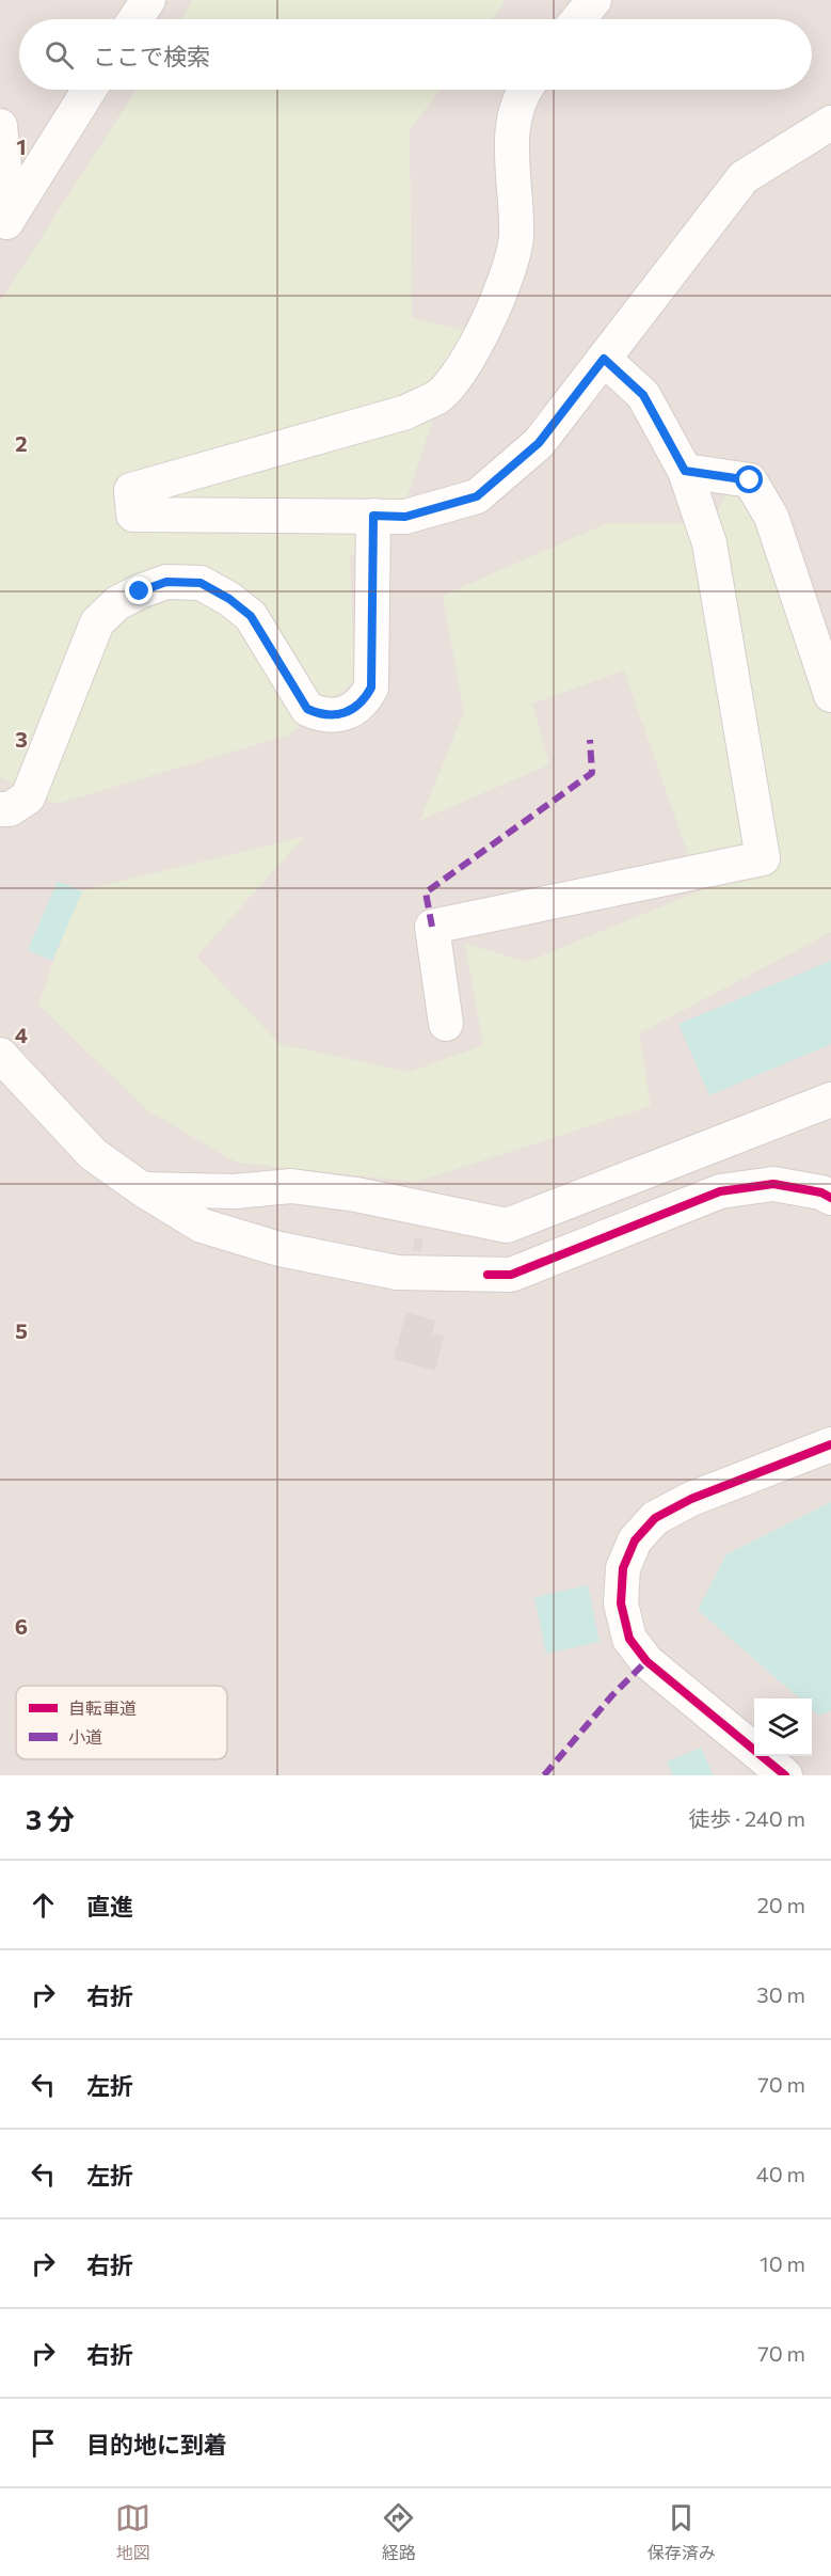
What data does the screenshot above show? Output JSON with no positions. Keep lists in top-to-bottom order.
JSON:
{
  "legend": ["自転車道", "小道"],
  "page": {
    "search": "ここで検索",
    "heading": ["3 分", "徒歩 · 240 m"],
    "list": [
      ["直進", "20 m"],
      ["右折", "30 m"],
      ["左折", "70 m"],
      ["左折", "40 m"],
      ["右折", "10 m"],
      ["右折", "70 m"],
      "目的地に到着"
    ],
    "nav": ["地図", "経路", "保存済み"]
  },
  "grid": {
    "rows": [
      "1",
      "2",
      "3",
      "4",
      "5",
      "6"
    ]
  }
}
